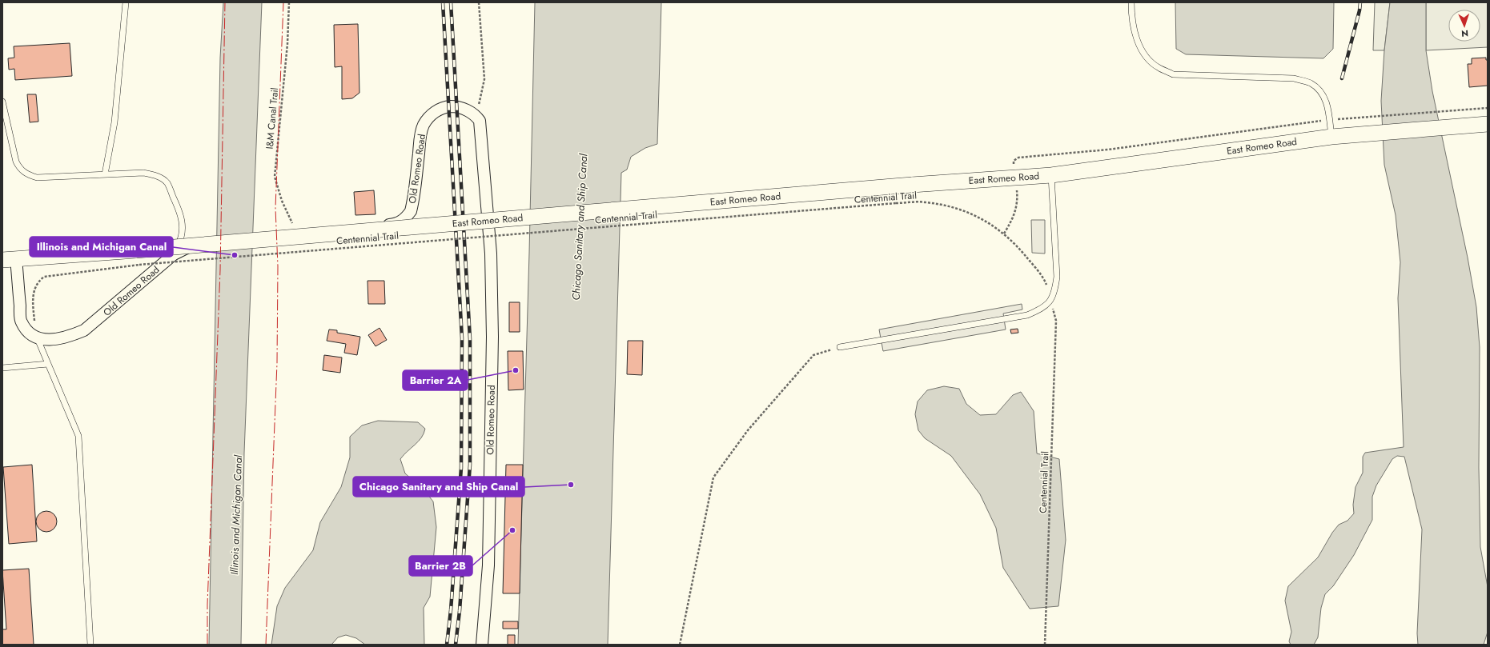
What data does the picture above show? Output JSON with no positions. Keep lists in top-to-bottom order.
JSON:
{
  "streets": {
    "main road": ["East Romeo Road"],
    "street": ["Old Romeo Road"],
    "path": ["I&M Canal Trail", "Centennial Trail"]
  },
  "crossings": [
    ["I&M Canal Trail", "Old Romeo Road"]
  ],
  "water": ["Chicago Sanitary and Ship Canal", "Illinois and Michigan Canal"],
  "places": [
    "Illinois and Michigan Canal",
    "Barrier 2A",
    "Chicago Sanitary and Ship Canal",
    "Barrier 2B"
  ],
  "north": "bottom"
}
